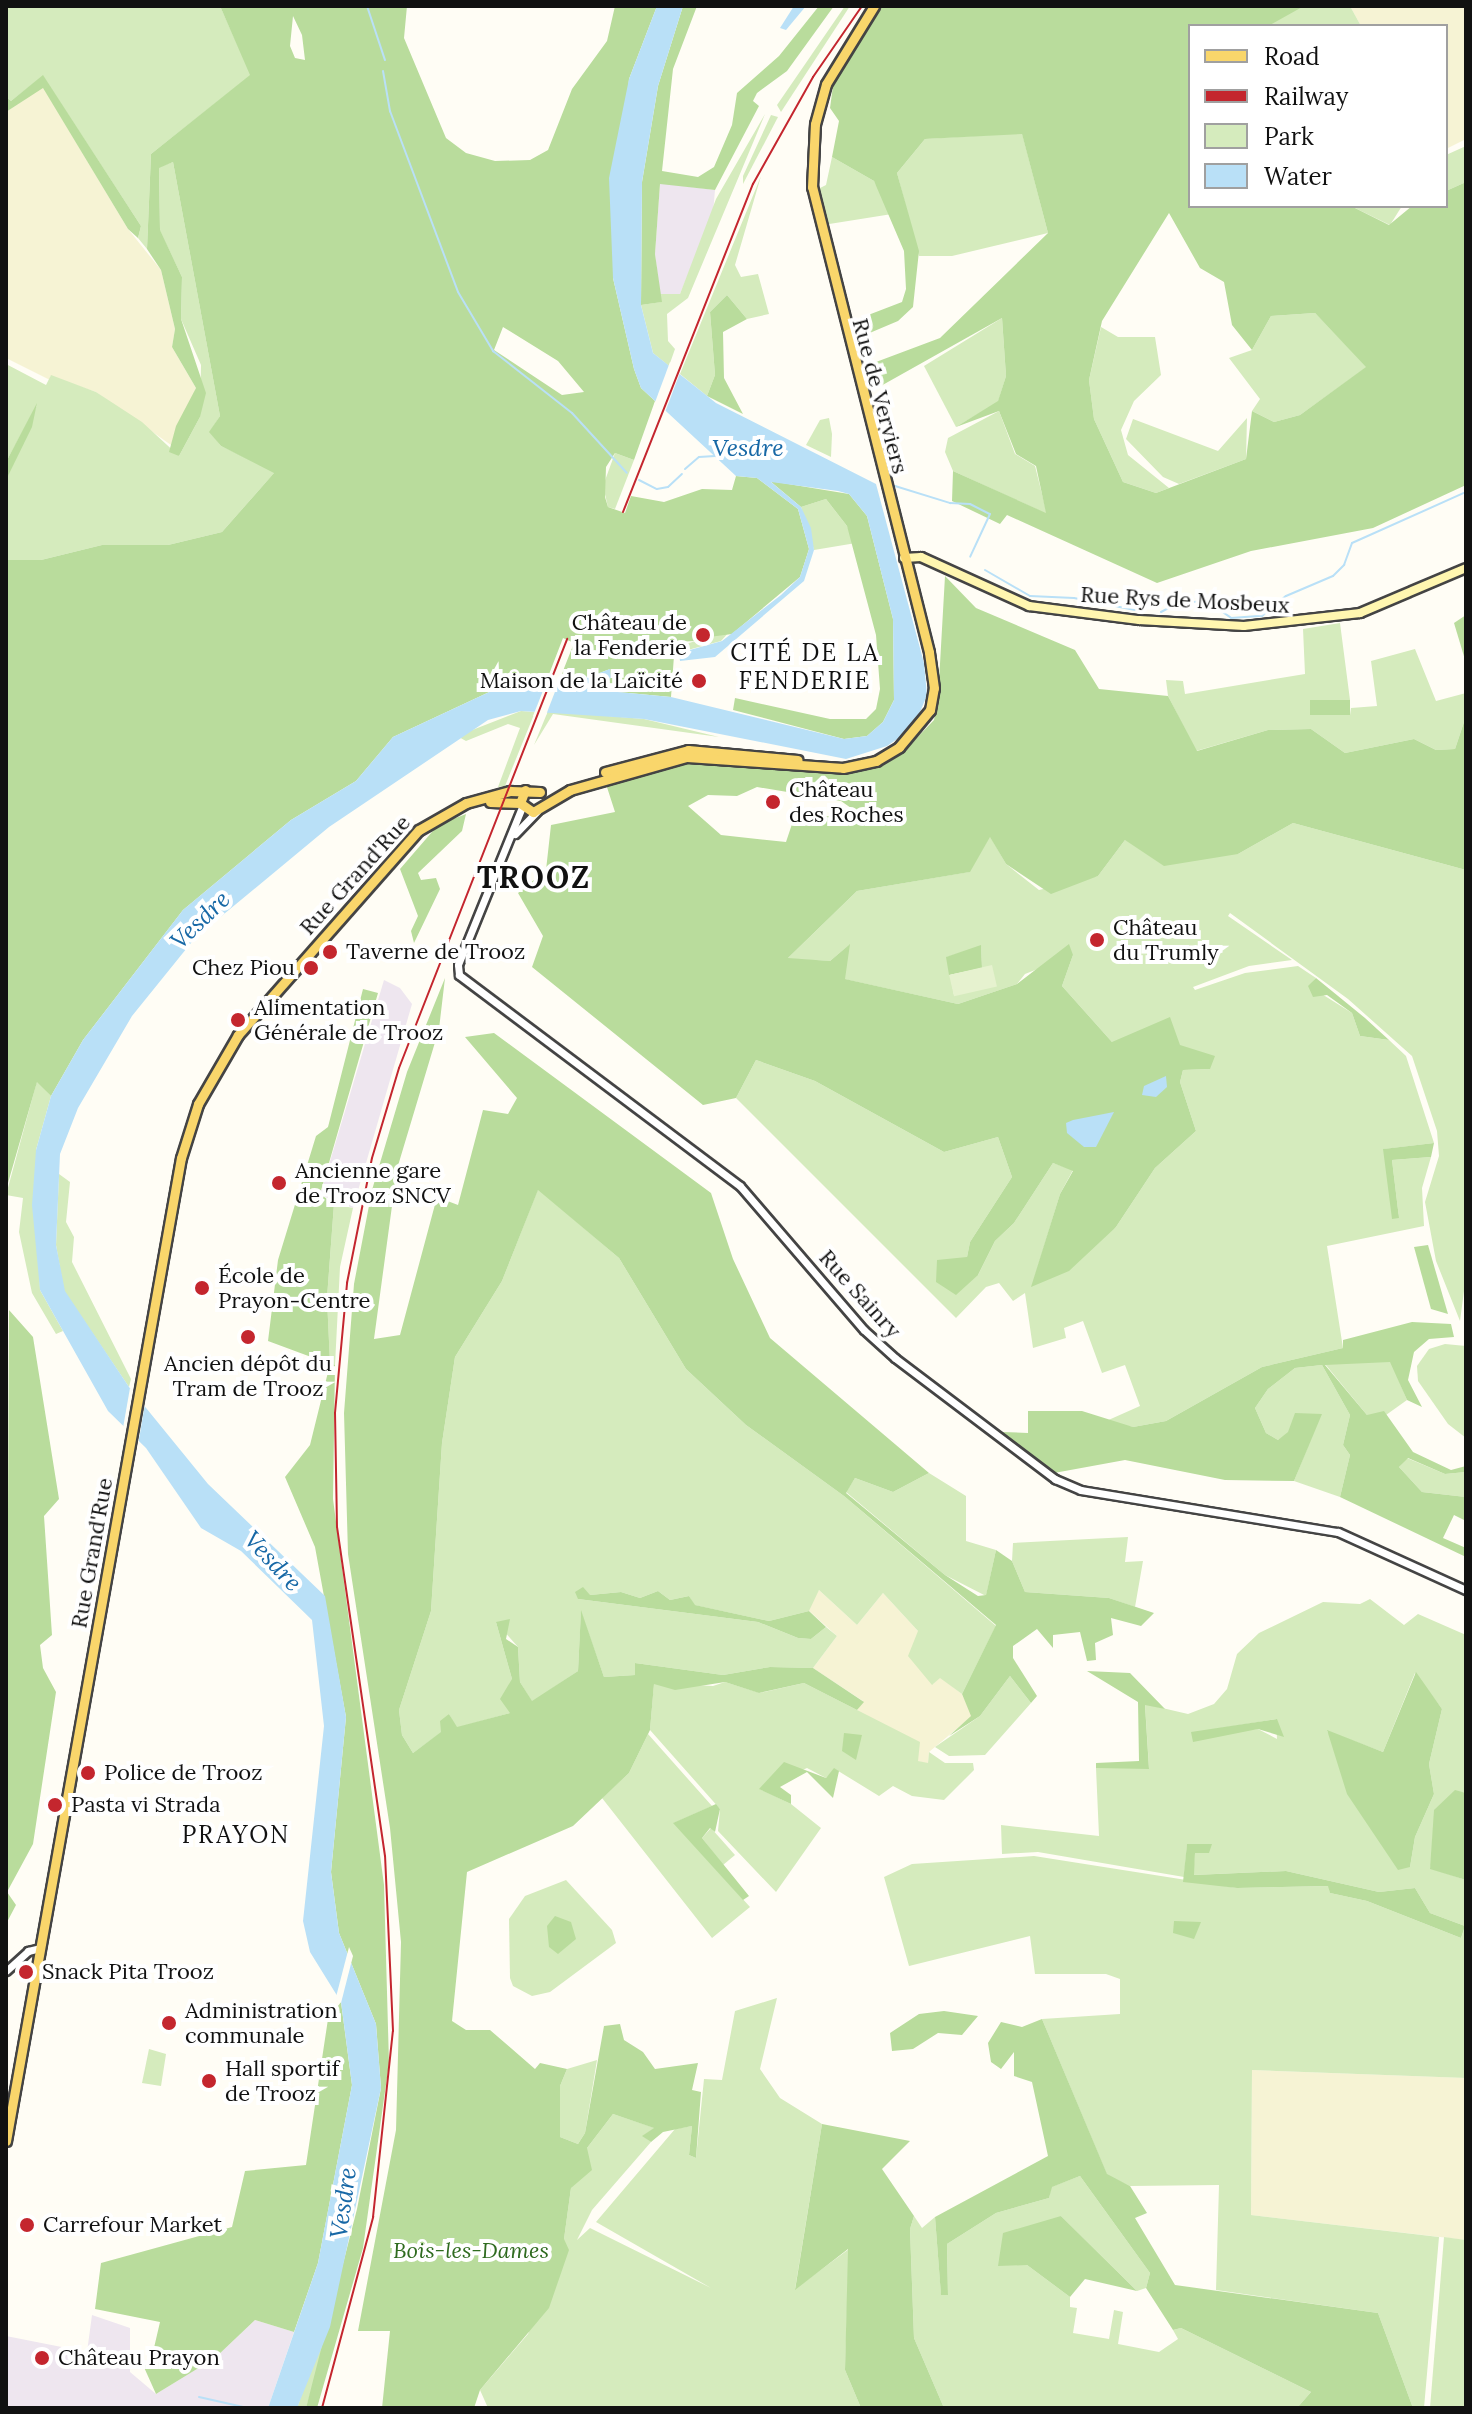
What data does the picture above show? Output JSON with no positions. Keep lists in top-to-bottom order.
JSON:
{
  "streets": {
    "main road": ["Rue de Verviers", "Rue Rys de Mosbeux", "Rue Grand'Rue"],
    "street": ["Rue Sainry"]
  },
  "crossings": [
    ["Rue de Verviers", "Rue Rys de Mosbeux"],
    ["Rue de Verviers", "Rue Grand'Rue"],
    ["Rue Grand'Rue", "Rue Sainry"]
  ],
  "districts": ["CITÉ DE LA FENDERIE", "TROOZ", "PRAYON"],
  "water": ["Vesdre"],
  "parks": ["Bois-les-Dames"],
  "places": [
    "Château de la Fenderie",
    "Maison de la Laïcité",
    "Château des Roches",
    "Château du Trumly",
    "Taverne de Trooz",
    "Chez Piou",
    "Alimentation Générale de Trooz",
    "Ancienne gare de Trooz SNCV",
    "École de Prayon-Centre",
    "Ancien dépôt du Tram de Trooz",
    "Police de Trooz",
    "Pasta vi Strada",
    "Snack Pita Trooz",
    "Administration communale",
    "Hall sportif de Trooz",
    "Carrefour Market",
    "Château Prayon"
  ],
  "legend": [
    "Road",
    "Railway",
    "Park",
    "Water"
  ]
}
